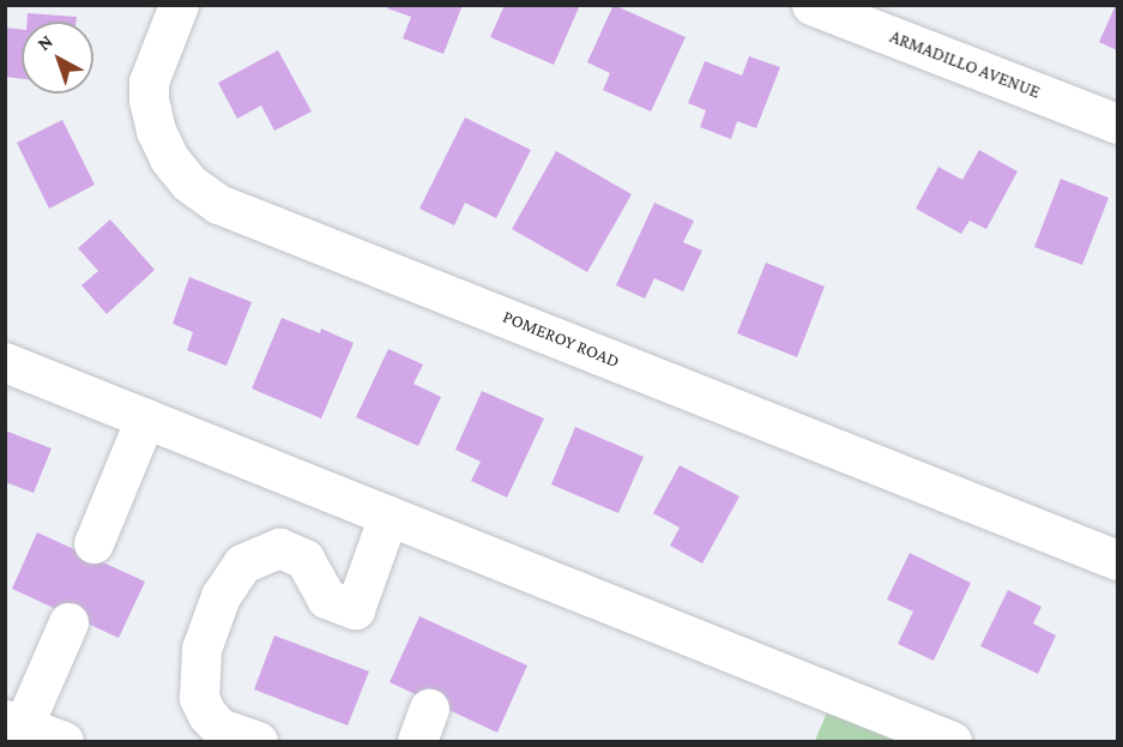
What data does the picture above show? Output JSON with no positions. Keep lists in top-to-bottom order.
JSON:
{
  "streets": {
    "street": ["ARMADILLO AVENUE", "POMEROY ROAD"]
  },
  "north": "top left"
}
